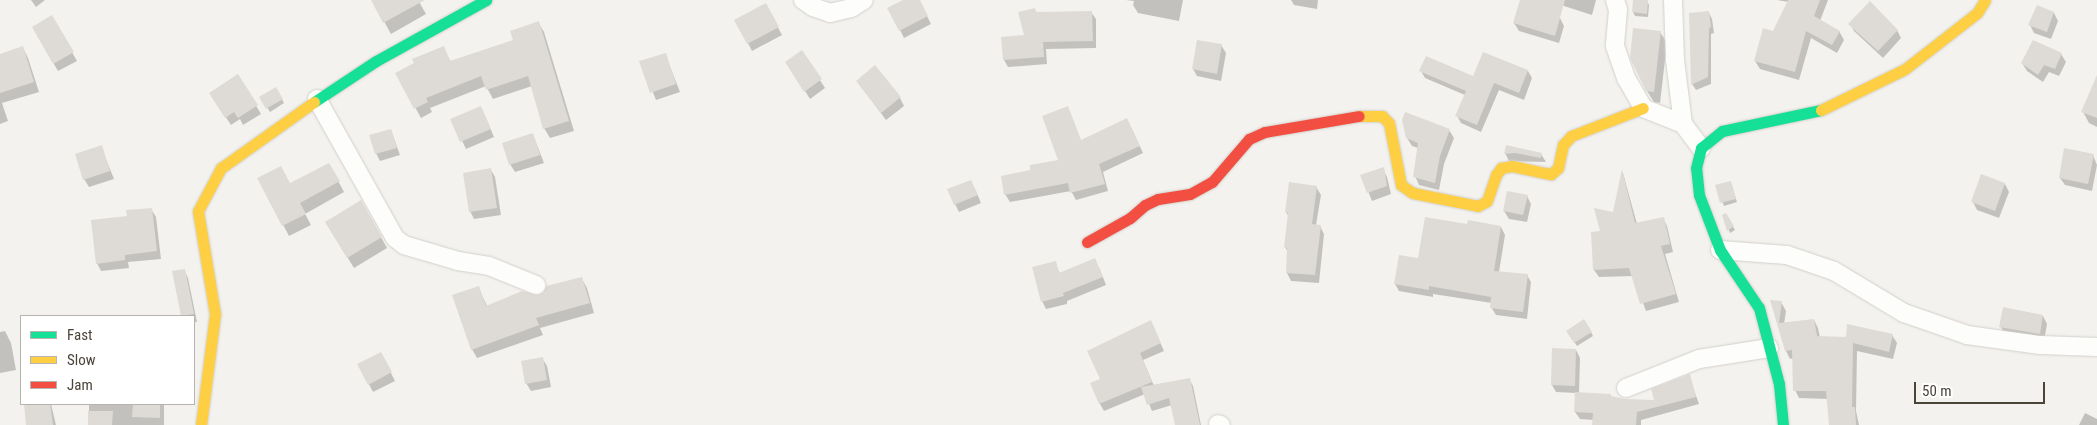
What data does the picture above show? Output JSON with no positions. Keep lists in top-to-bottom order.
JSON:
{
  "legend": ["Fast", "Slow", "Jam"],
  "scale_bar": "50 m"
}
